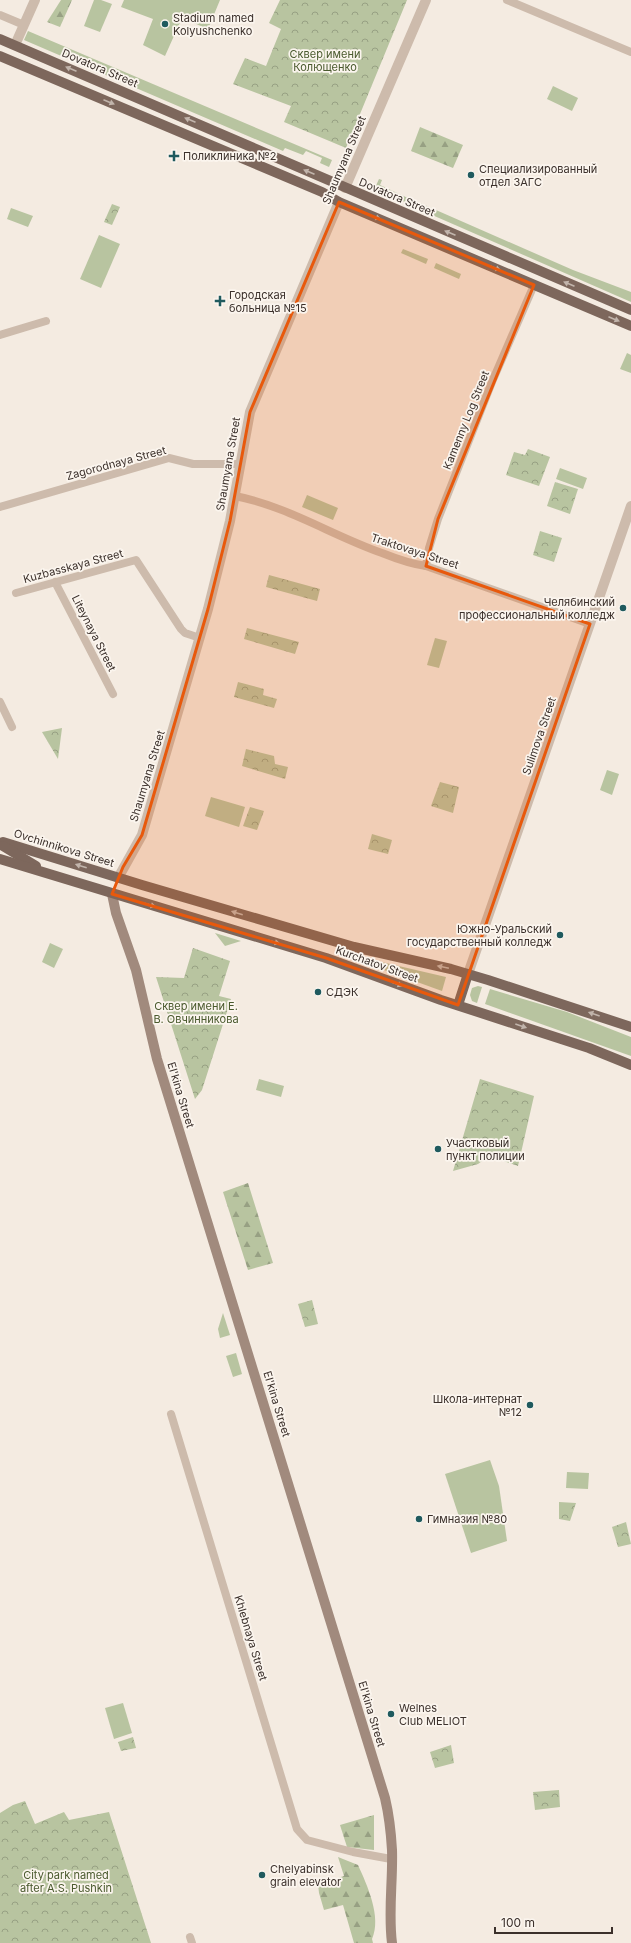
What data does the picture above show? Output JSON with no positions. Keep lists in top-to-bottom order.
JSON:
{
  "streets": {
    "main road": [
      "Dovatora Street",
      "Shaumyana Street",
      "Ovchinnikova Street",
      "Kurchatov Street",
      "El'kina Street"
    ],
    "street": [
      "Kamenny Log Street",
      "Zagorodnaya Street",
      "Traktovaya Street",
      "Kuzbasskaya Street",
      "Liteynaya Street",
      "Sulimova Street",
      "Khlebnaya Street"
    ]
  },
  "crossings": [
    ["Dovatora Street", "Shaumyana Street"],
    ["Shaumyana Street", "Zagorodnaya Street"],
    ["Shaumyana Street", "Traktovaya Street"],
    ["Shaumyana Street", "Kuzbasskaya Street"],
    ["Shaumyana Street", "Ovchinnikova Street"],
    ["Shaumyana Street", "Kurchatov Street"],
    ["Kamenny Log Street", "Traktovaya Street"],
    ["Traktovaya Street", "Sulimova Street"],
    ["Kuzbasskaya Street", "Liteynaya Street"],
    ["Sulimova Street", "Kurchatov Street"],
    ["Ovchinnikova Street", "Kurchatov Street"],
    ["Kurchatov Street", "El'kina Street"],
    ["El'kina Street", "Khlebnaya Street"]
  ],
  "parks": ["Сквер имени Колющенко", "Сквер имени Е. В. Овчинникова", "City park named after A.S. Pushkin"],
  "places": {
    "other": [
      "Stadium named Kolyushchenko",
      "Специализированный отдел ЗАГС",
      "Челябинский профессиональный колледж",
      "Южно-Уральский государственный колледж",
      "СДЭК",
      "Участковый пункт полиции",
      "Школа-интернат №12",
      "Гимназия №80",
      "Welnes Club MELIOT",
      "Chelyabinsk grain elevator"
    ],
    "health": ["Поликлиника №2", "Городская больница №15"]
  },
  "scale_bar": "100 m"
}
